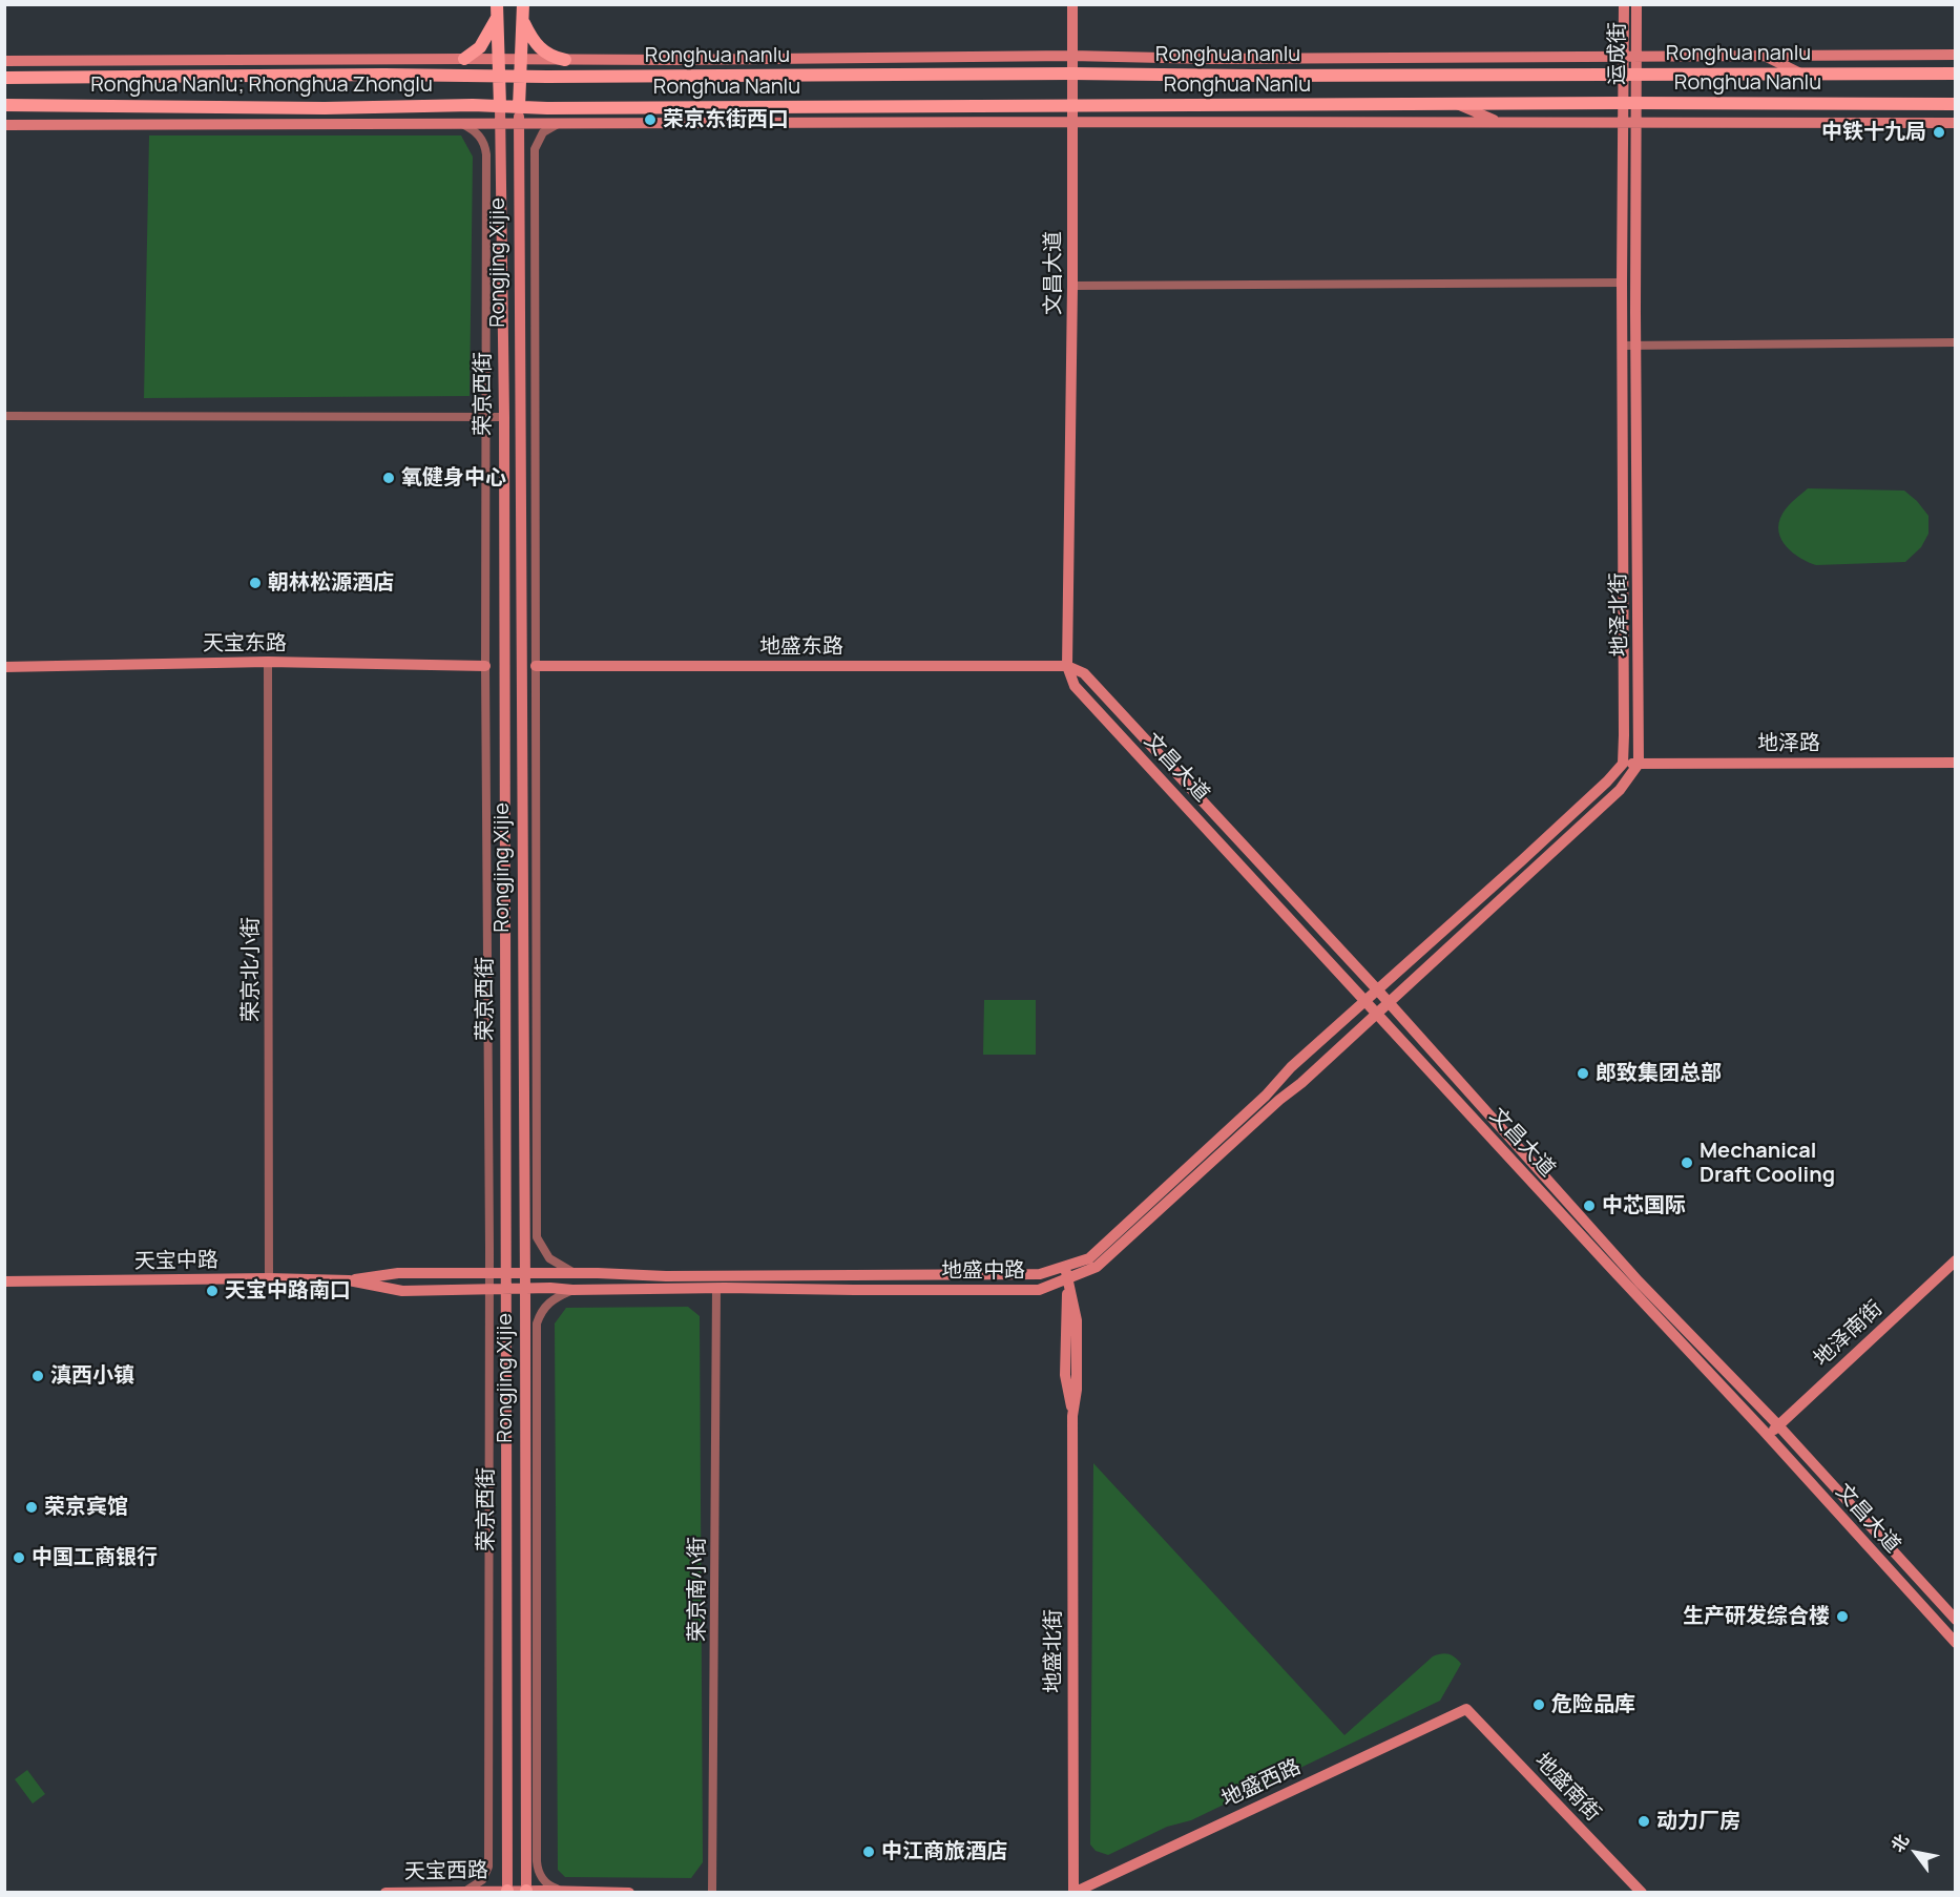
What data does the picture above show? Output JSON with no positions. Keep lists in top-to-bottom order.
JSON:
{
  "streets": {
    "main road": ["Ronghua nanlu", "Ronghua Nanlu", "Ronghua Nanlu; Rhonghua Zhonglu"],
    "street": [
      "运成街",
      "Rongjing Xijie",
      "文昌大道",
      "荣京西街",
      "地泽北街",
      "天宝东路",
      "地盛东路",
      "地泽路",
      "荣京北小街",
      "天宝中路",
      "地盛中路",
      "地泽南街",
      "荣京南小街",
      "地盛北街",
      "地盛西路",
      "地盛南街",
      "天宝西路"
    ]
  },
  "crossings": [
    ["运成街", "Ronghua nanlu"],
    ["运成街", "Ronghua Nanlu"],
    ["运成街", "地泽北街"],
    ["Ronghua nanlu", "Ronghua Nanlu; Rhonghua Zhonglu"],
    ["Ronghua nanlu", "文昌大道"],
    ["Ronghua Nanlu", "Ronghua Nanlu; Rhonghua Zhonglu"],
    ["Ronghua Nanlu", "Rongjing Xijie"],
    ["Ronghua Nanlu", "文昌大道"],
    ["Ronghua Nanlu", "地泽北街"],
    ["Ronghua Nanlu; Rhonghua Zhonglu", "Rongjing Xijie"],
    ["Ronghua Nanlu; Rhonghua Zhonglu", "荣京西街"],
    ["Rongjing Xijie", "地盛中路"],
    ["Rongjing Xijie", "天宝西路"],
    ["文昌大道", "地盛东路"],
    ["文昌大道", "地盛中路"],
    ["文昌大道", "地泽南街"],
    ["荣京西街", "天宝中路"],
    ["荣京西街", "地盛中路"],
    ["荣京西街", "天宝西路"],
    ["地泽北街", "地泽路"],
    ["天宝东路", "荣京北小街"],
    ["荣京北小街", "天宝中路"],
    ["天宝中路", "地盛中路"],
    ["地盛中路", "荣京南小街"],
    ["地盛中路", "地盛北街"],
    ["地盛北街", "地盛西路"],
    ["地盛西路", "地盛南街"]
  ],
  "places": [
    "荣京东街西口",
    "中铁十九局",
    "氧健身中心",
    "朝林松源酒店",
    "郎致集团总部",
    "Mechanical Draft Cooling",
    "中芯国际",
    "天宝中路南口",
    "滇西小镇",
    "荣京宾馆",
    "中国工商银行",
    "生产研发综合楼",
    "危险品库",
    "动力厂房",
    "中江商旅酒店"
  ],
  "north": "top left"
}
